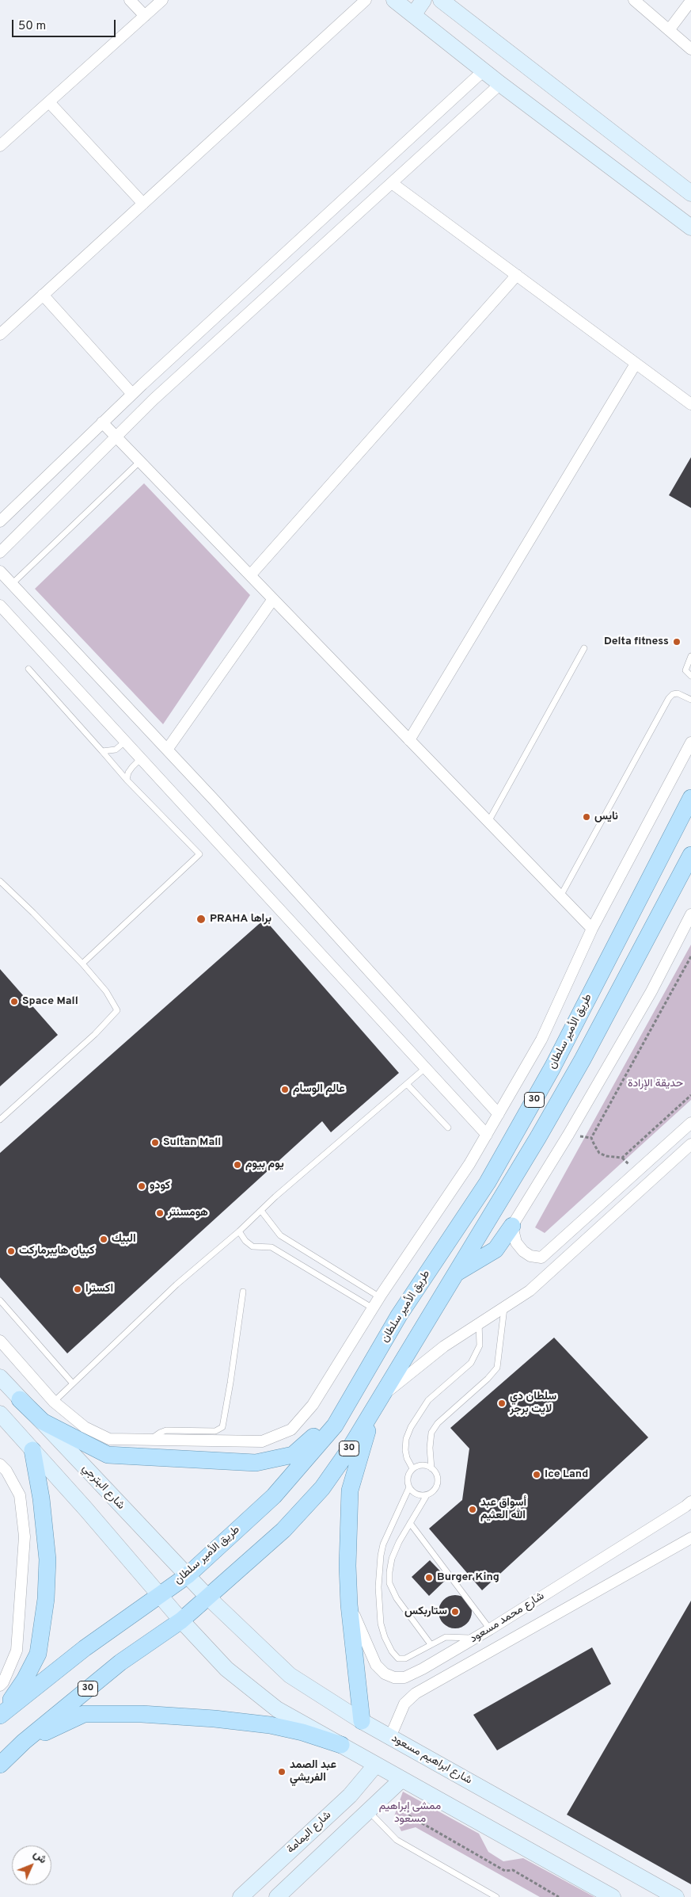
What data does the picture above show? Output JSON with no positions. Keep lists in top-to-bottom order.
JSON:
{
  "streets": {
    "main road": [
      "طريق الأمير سلطان",
      "30",
      "شارع البترجي",
      "شارع ابراهيم مسعود",
      "شارع اليمامة"
    ],
    "street": ["شارع محمد مسعود"]
  },
  "crossings": [
    ["طريق الأمير سلطان", "شارع البترجي"],
    ["طريق الأمير سلطان", "شارع ابراهيم مسعود"],
    ["شارع البترجي", "شارع ابراهيم مسعود"],
    ["شارع محمد مسعود", "شارع ابراهيم مسعود"]
  ],
  "parks": ["حديقة الإرادة", "ممشى إبراهيم مسعود"],
  "places": [
    "Delta fitness",
    "نايس",
    "PRAHA براها",
    "Space Mall",
    "عالم الوسام",
    "Sultan Mall",
    "يوم بيوم",
    "كودو",
    "هومسنتر",
    "البيك",
    "كبيان هايبرماركت",
    "اكسترا",
    "سلطان دي لايت برجر",
    "Ice Land",
    "أسواق عبد الله العثيم",
    "Burger King",
    "ستاربكس",
    "عبد الصمد الفريشي"
  ],
  "scale_bar": "50 m",
  "north": "top right"
}
